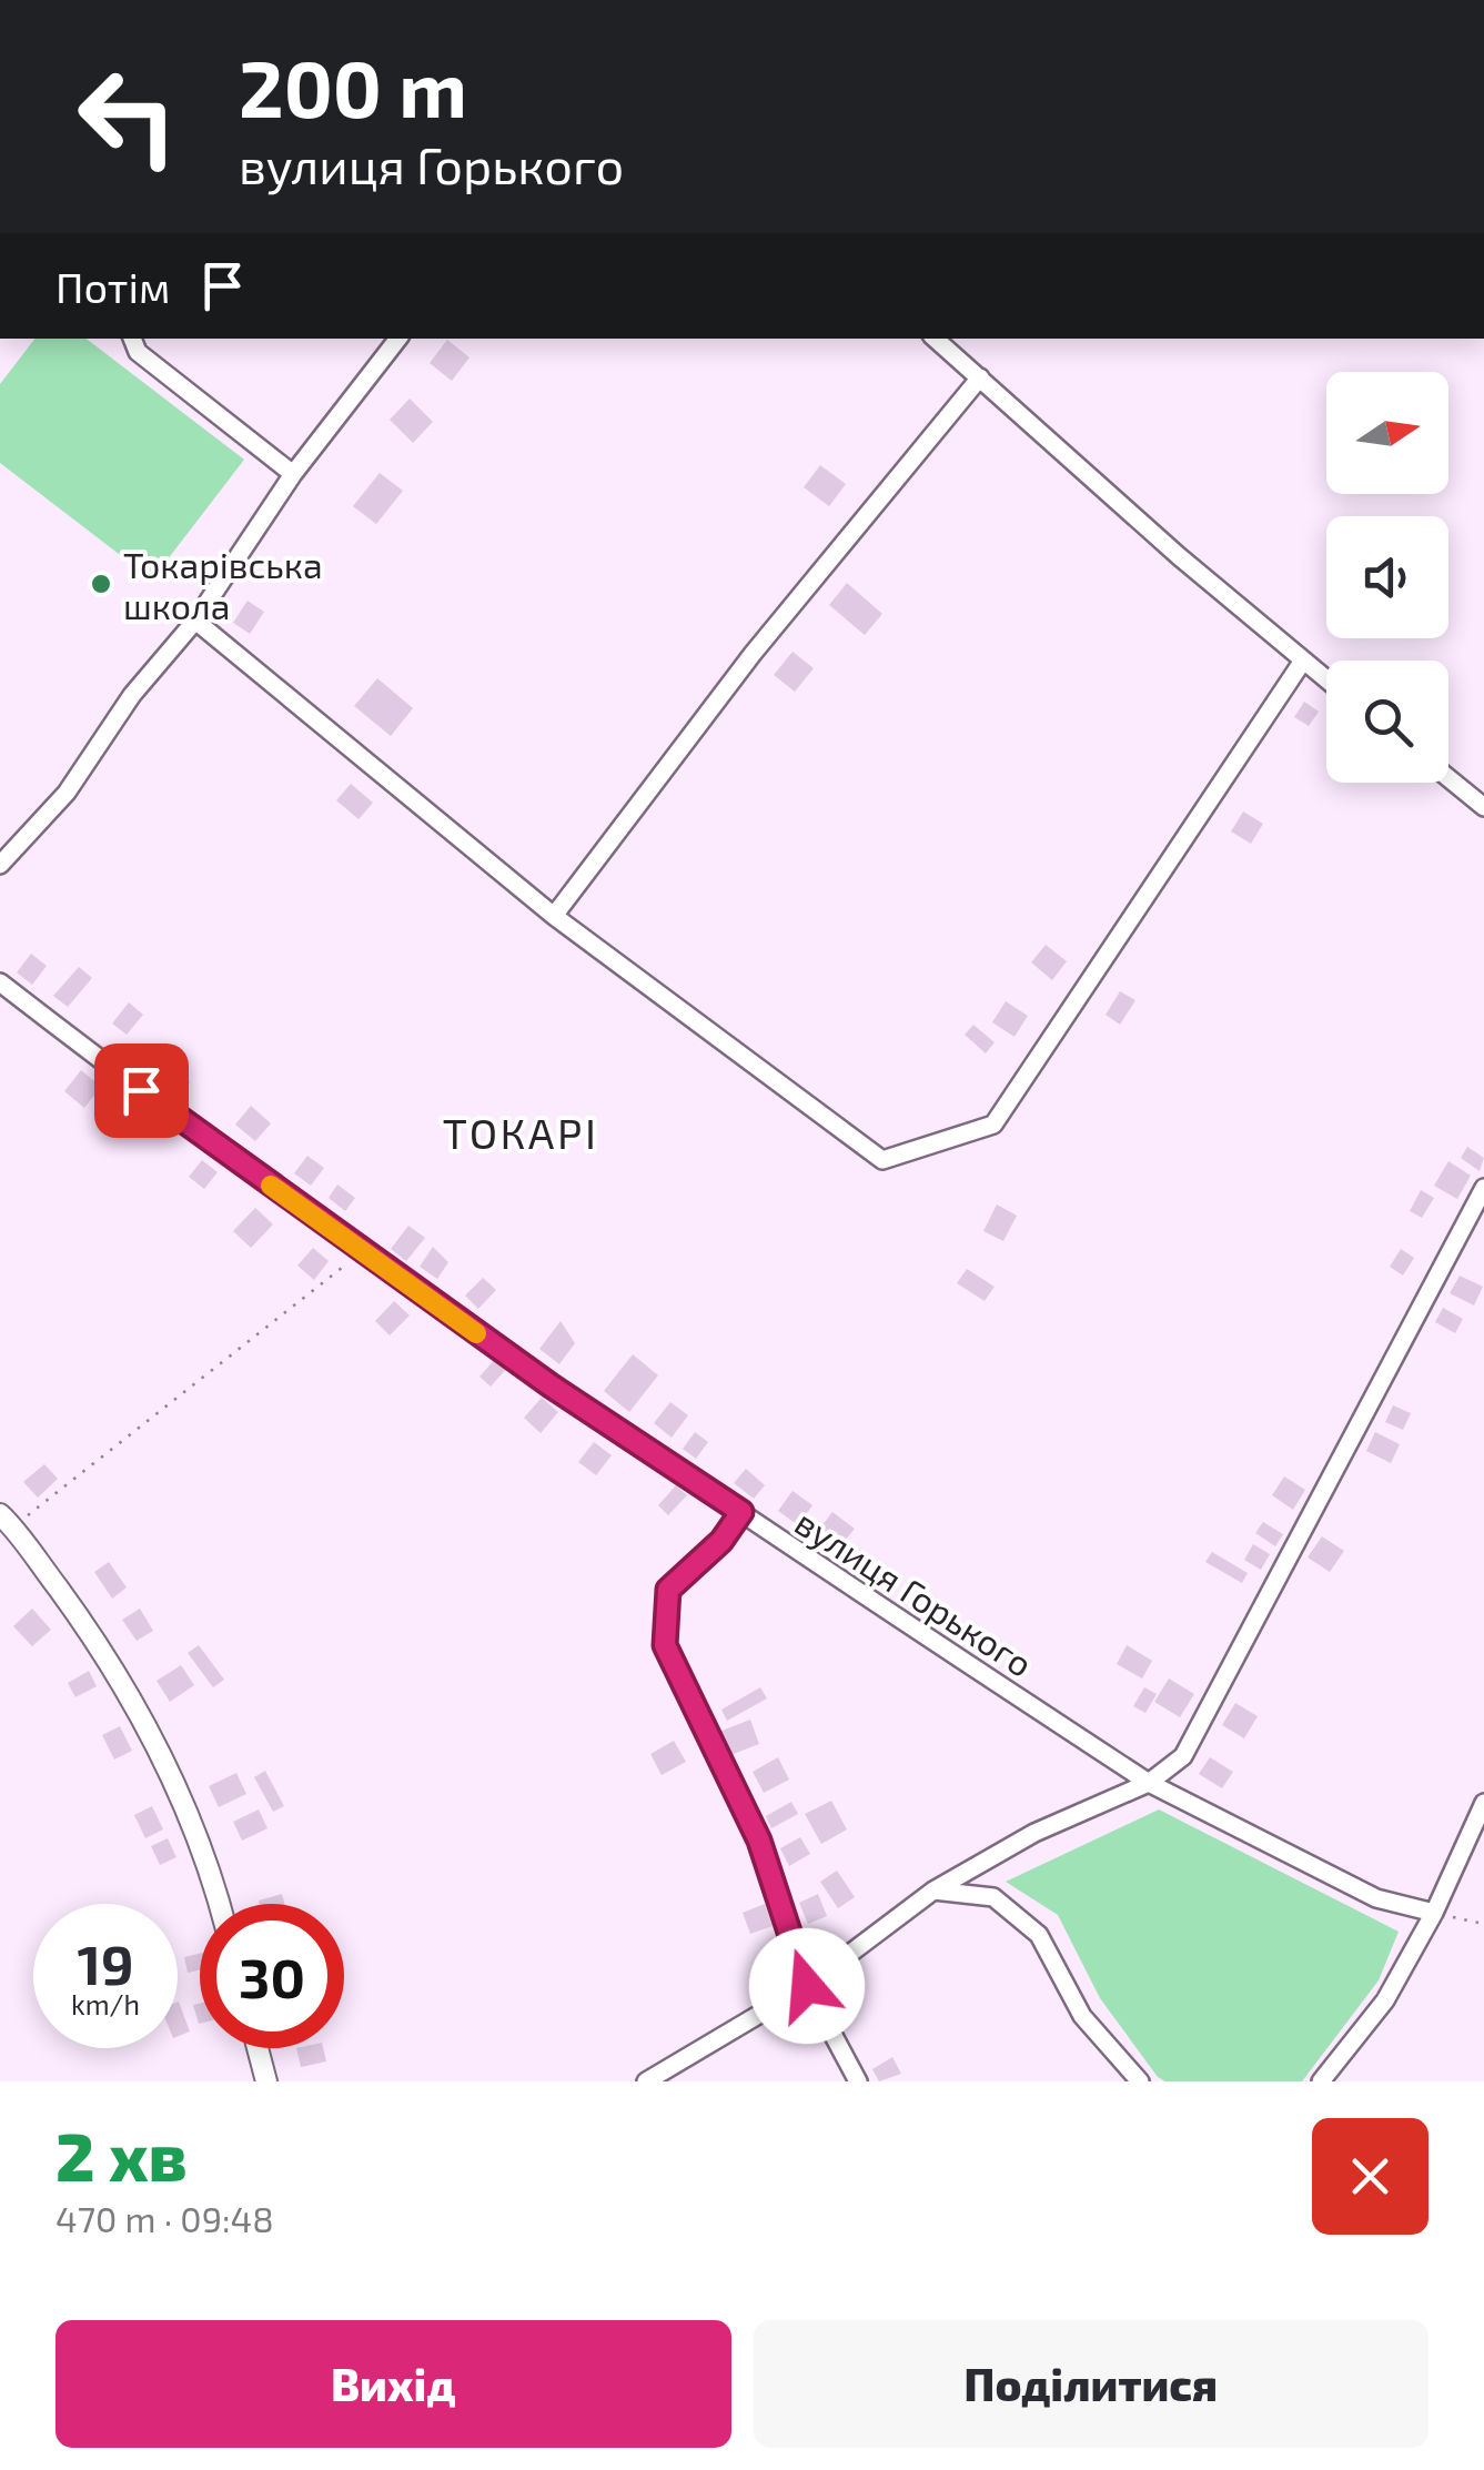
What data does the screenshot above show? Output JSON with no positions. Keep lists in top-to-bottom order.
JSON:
{
  "streets": {
    "street": ["вулиця Горького"]
  },
  "districts": ["ТОКАРІ"],
  "places": ["Токарівська школа"],
  "north": "right",
  "page": {
    "turn": ["200 m", "вулиця Горького"],
    "then": "Потім",
    "speed": "19 km/h",
    "limit": "30",
    "heading": ["2 хв", "470 m · 09:48"],
    "buttons": ["Вихід", "Поділитися"]
  }
}
